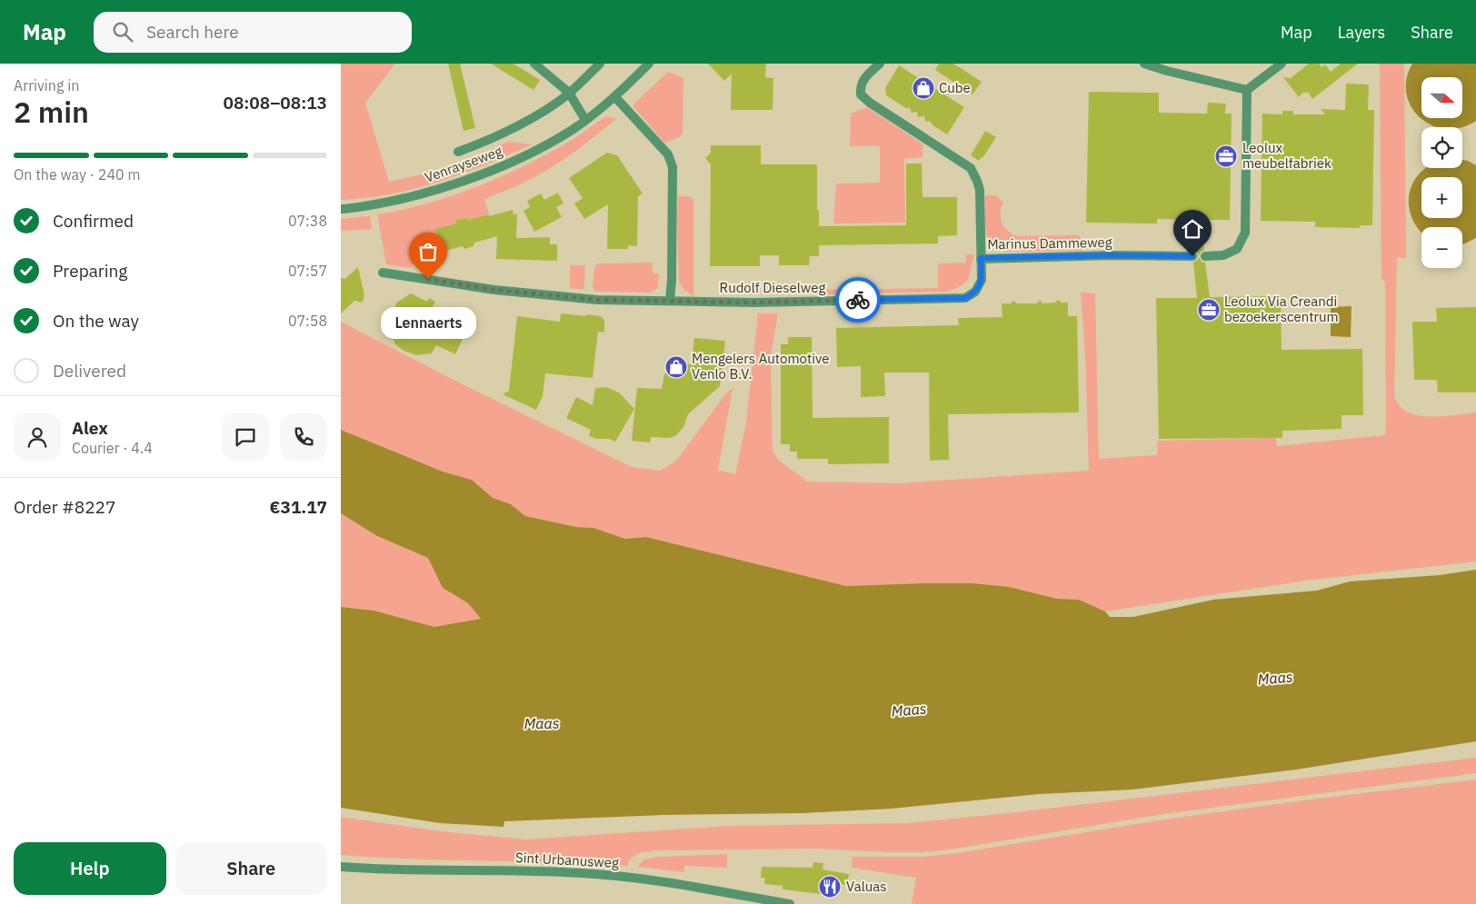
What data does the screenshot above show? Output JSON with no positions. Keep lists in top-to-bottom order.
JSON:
{
  "streets": {
    "street": [
      "Venrayseweg",
      "Marinus Dammeweg",
      "Rudolf Dieselweg",
      "Sint Urbanusweg"
    ]
  },
  "crossings": [
    ["Marinus Dammeweg", "Rudolf Dieselweg"]
  ],
  "water": ["Maas"],
  "places": {
    "shop": ["Cube", "Mengelers Automotive Venlo B.V."],
    "office": ["Leolux meubelfabriek", "Leolux Via Creandi bezoekerscentrum"],
    "other": ["Lennaerts"],
    "restaurant": ["Valuas"]
  },
  "north": "right",
  "page": {
    "header": "Map",
    "search": "Search here",
    "nav": ["Map", "Layers", "Share"],
    "heading": ["2 min", "Arriving in", "08:08–08:13"],
    "panel": [
      "Alex",
      "Courier · 4.4",
      "Order #8227",
      "€31.17"
    ],
    "map_buttons": ["+", "−"],
    "bar": "On the way · 240 m",
    "list": [
      ["Confirmed", "07:38"],
      ["Preparing", "07:57"],
      ["On the way", "07:58"],
      "Delivered"
    ],
    "bubble": "Lennaerts",
    "buttons": ["Help", "Share"]
  }
}
